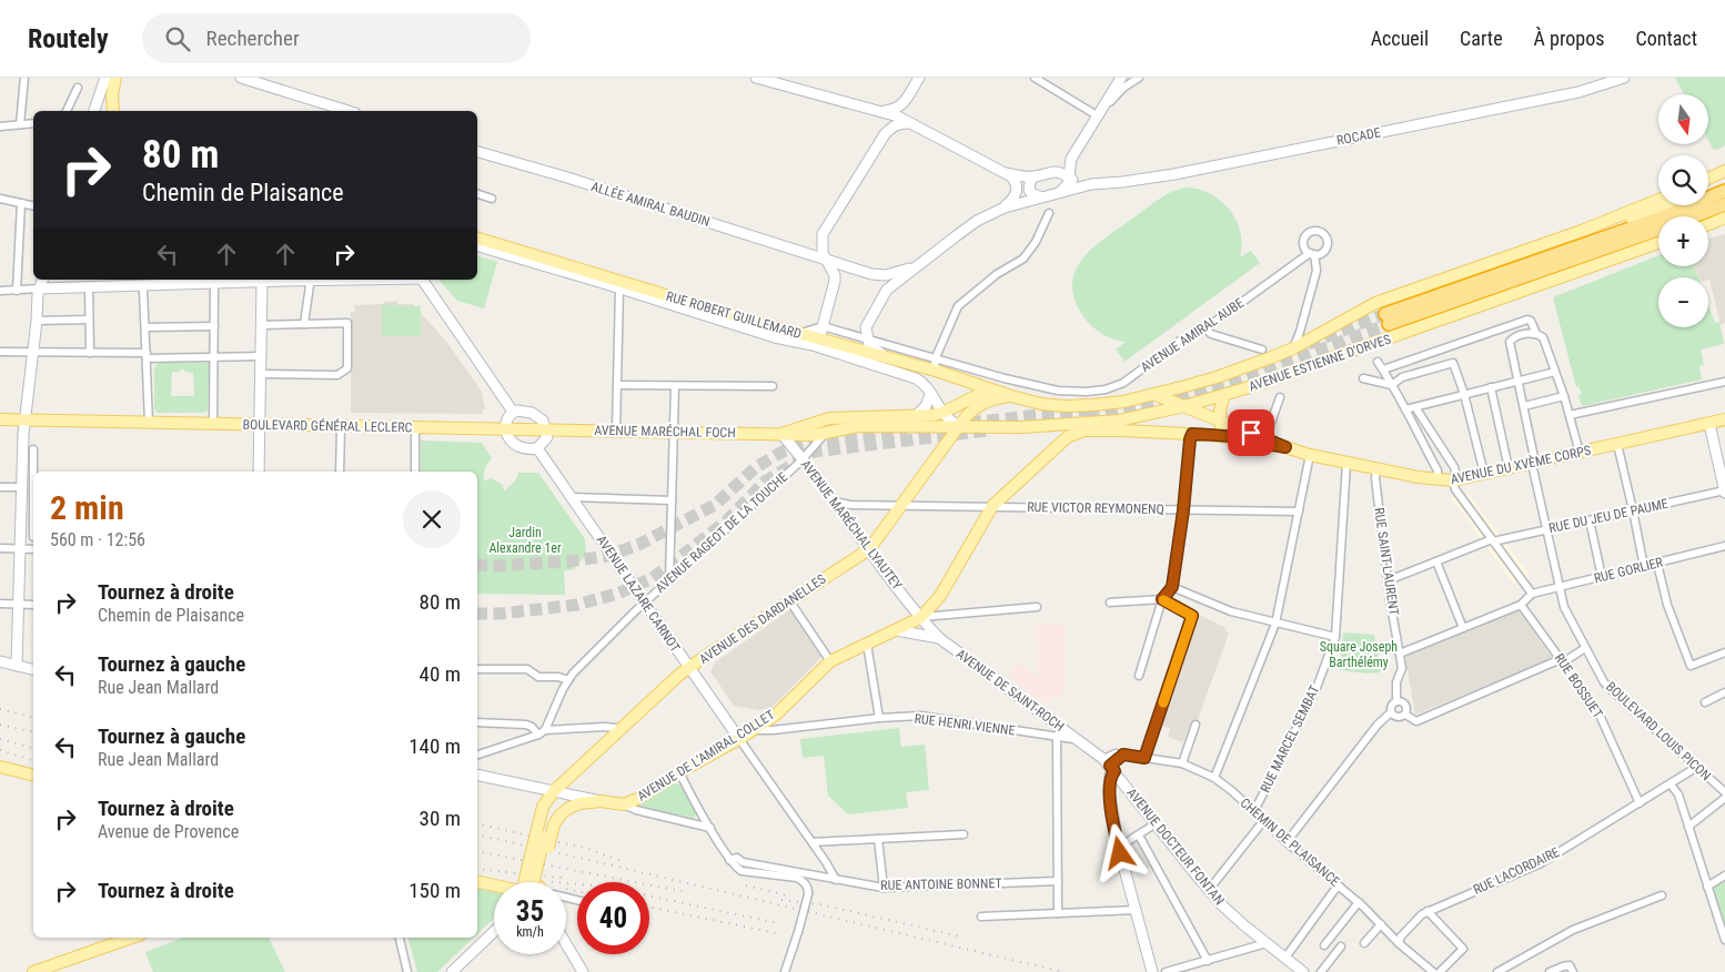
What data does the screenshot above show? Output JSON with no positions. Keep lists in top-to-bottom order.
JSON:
{
  "streets": {
    "main road": [
      "RUE ROBERT GUILLEMARD",
      "AVENUE ESTIENNE D'ORVES",
      "BOULEVARD GÉNÉRAL LECLERC",
      "AVENUE MARÉCHAL FOCH",
      "AVENUE DU XVÈME CORPS",
      "AVENUE DES DARDANELLES",
      "AVENUE DE L'AMIRAL COLLET"
    ],
    "street": [
      "ROCADE",
      "ALLÉE AMIRAL BAUDIN",
      "AVENUE AMIRAL AUBE",
      "RUE VICTOR REYMONENQ",
      "RUE DU JEU DE PAUME",
      "AVENUE MARÉCHAL LYAUTEY",
      "AVENUE RAGEOT DE LA TOUCHE",
      "RUE SAINT-LAURENT",
      "RUE GORLIER",
      "AVENUE LAZARE CARNOT",
      "RUE BOSSUET",
      "AVENUE DE SAINT-ROCH",
      "RUE HENRI VIENNE",
      "BOULEVARD LOUIS PICON",
      "RUE MARCEL SEMBAT",
      "CHEMIN DE PLAISANCE",
      "AVENUE DOCTEUR FONTAN",
      "RUE LACORDAIRE",
      "RUE ANTOINE BONNET"
    ]
  },
  "crossings": [
    ["ROCADE", "ALLÉE AMIRAL BAUDIN"],
    ["ROCADE", "AVENUE AMIRAL AUBE"],
    ["RUE ROBERT GUILLEMARD", "AVENUE ESTIENNE D'ORVES"],
    ["AVENUE AMIRAL AUBE", "AVENUE ESTIENNE D'ORVES"],
    ["AVENUE ESTIENNE D'ORVES", "AVENUE MARÉCHAL FOCH"],
    ["AVENUE ESTIENNE D'ORVES", "AVENUE DU XVÈME CORPS"],
    ["AVENUE ESTIENNE D'ORVES", "AVENUE RAGEOT DE LA TOUCHE"],
    ["AVENUE ESTIENNE D'ORVES", "AVENUE DES DARDANELLES"],
    ["BOULEVARD GÉNÉRAL LECLERC", "AVENUE MARÉCHAL FOCH"],
    ["AVENUE MARÉCHAL FOCH", "AVENUE MARÉCHAL LYAUTEY"],
    ["AVENUE MARÉCHAL FOCH", "AVENUE RAGEOT DE LA TOUCHE"],
    ["AVENUE DU XVÈME CORPS", "RUE SAINT-LAURENT"],
    ["AVENUE DU XVÈME CORPS", "BOULEVARD LOUIS PICON"],
    ["AVENUE DU XVÈME CORPS", "RUE MARCEL SEMBAT"],
    ["RUE VICTOR REYMONENQ", "AVENUE MARÉCHAL LYAUTEY"],
    ["RUE VICTOR REYMONENQ", "AVENUE DES DARDANELLES"],
    ["RUE VICTOR REYMONENQ", "AVENUE DE L'AMIRAL COLLET"],
    ["RUE DU JEU DE PAUME", "RUE SAINT-LAURENT"],
    ["RUE DU JEU DE PAUME", "BOULEVARD LOUIS PICON"],
    ["AVENUE MARÉCHAL LYAUTEY", "AVENUE RAGEOT DE LA TOUCHE"],
    ["AVENUE MARÉCHAL LYAUTEY", "AVENUE DES DARDANELLES"],
    ["AVENUE MARÉCHAL LYAUTEY", "AVENUE DE SAINT-ROCH"],
    ["AVENUE MARÉCHAL LYAUTEY", "AVENUE DE L'AMIRAL COLLET"],
    ["AVENUE RAGEOT DE LA TOUCHE", "AVENUE LAZARE CARNOT"],
    ["RUE GORLIER", "BOULEVARD LOUIS PICON"],
    ["AVENUE LAZARE CARNOT", "AVENUE DES DARDANELLES"],
    ["AVENUE LAZARE CARNOT", "AVENUE DE L'AMIRAL COLLET"],
    ["RUE BOSSUET", "RUE LACORDAIRE"],
    ["AVENUE DE SAINT-ROCH", "RUE HENRI VIENNE"],
    ["AVENUE DE SAINT-ROCH", "AVENUE DE L'AMIRAL COLLET"],
    ["AVENUE DE SAINT-ROCH", "CHEMIN DE PLAISANCE"],
    ["AVENUE DE SAINT-ROCH", "AVENUE DOCTEUR FONTAN"],
    ["RUE HENRI VIENNE", "AVENUE DE L'AMIRAL COLLET"],
    ["BOULEVARD LOUIS PICON", "RUE LACORDAIRE"],
    ["RUE MARCEL SEMBAT", "CHEMIN DE PLAISANCE"],
    ["CHEMIN DE PLAISANCE", "AVENUE DOCTEUR FONTAN"],
    ["CHEMIN DE PLAISANCE", "RUE LACORDAIRE"]
  ],
  "parks": ["Jardin Alexandre 1er", "Square Joseph Barthélémy"],
  "north": "bottom",
  "page": {
    "header": "Routely",
    "search": "Rechercher",
    "nav": [
      "Accueil",
      "Carte",
      "À propos",
      "Contact"
    ],
    "map_buttons": ["+", "−"],
    "turn": ["80 m", "Chemin de Plaisance"],
    "heading": ["2 min", "560 m · 12:56"],
    "list": [
      {
        "name": "Tournez à droite",
        "note": "Chemin de Plaisance",
        "value": "80 m"
      },
      {
        "name": "Tournez à gauche",
        "note": "Rue Jean Mallard",
        "value": "40 m"
      },
      {
        "name": "Tournez à gauche",
        "note": "Rue Jean Mallard",
        "value": "140 m"
      },
      {
        "name": "Tournez à droite",
        "note": "Avenue de Provence",
        "value": "30 m"
      },
      {
        "name": "Tournez à droite",
        "value": "150 m"
      }
    ],
    "speed": "35 km/h",
    "limit": "40"
  }
}
